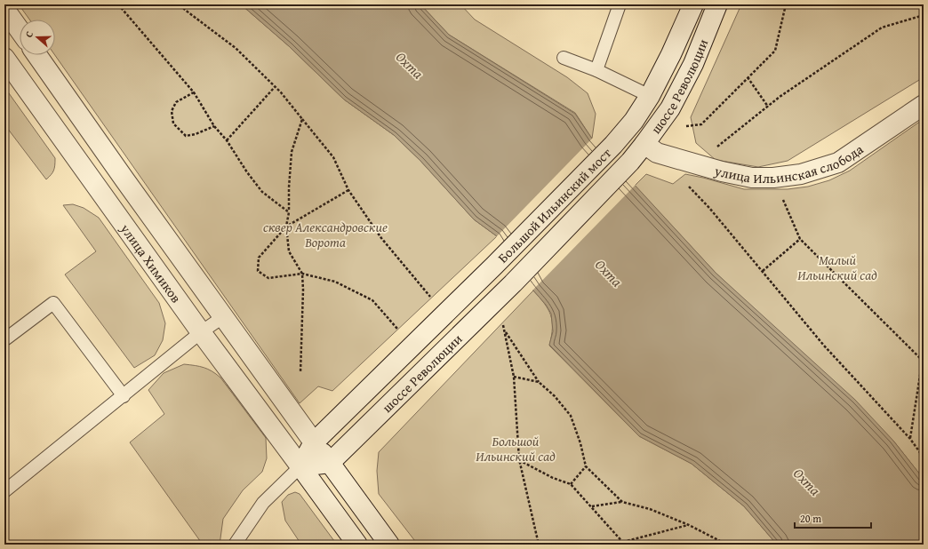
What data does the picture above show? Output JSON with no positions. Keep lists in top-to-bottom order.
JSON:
{
  "streets": {
    "main road": [
      "шоссе Революции",
      "улица Ильинская слобода",
      "Большой Ильинский мост",
      "улица Химиков"
    ]
  },
  "crossings": [
    ["шоссе Революции", "улица Ильинская слобода"],
    ["шоссе Революции", "Большой Ильинский мост"],
    ["шоссе Революции", "улица Химиков"]
  ],
  "water": ["Охта"],
  "parks": ["сквер Александровские Ворота", "Малый Ильинский сад", "Большой Ильинский сад"],
  "scale_bar": "20 m",
  "north": "left"
}
